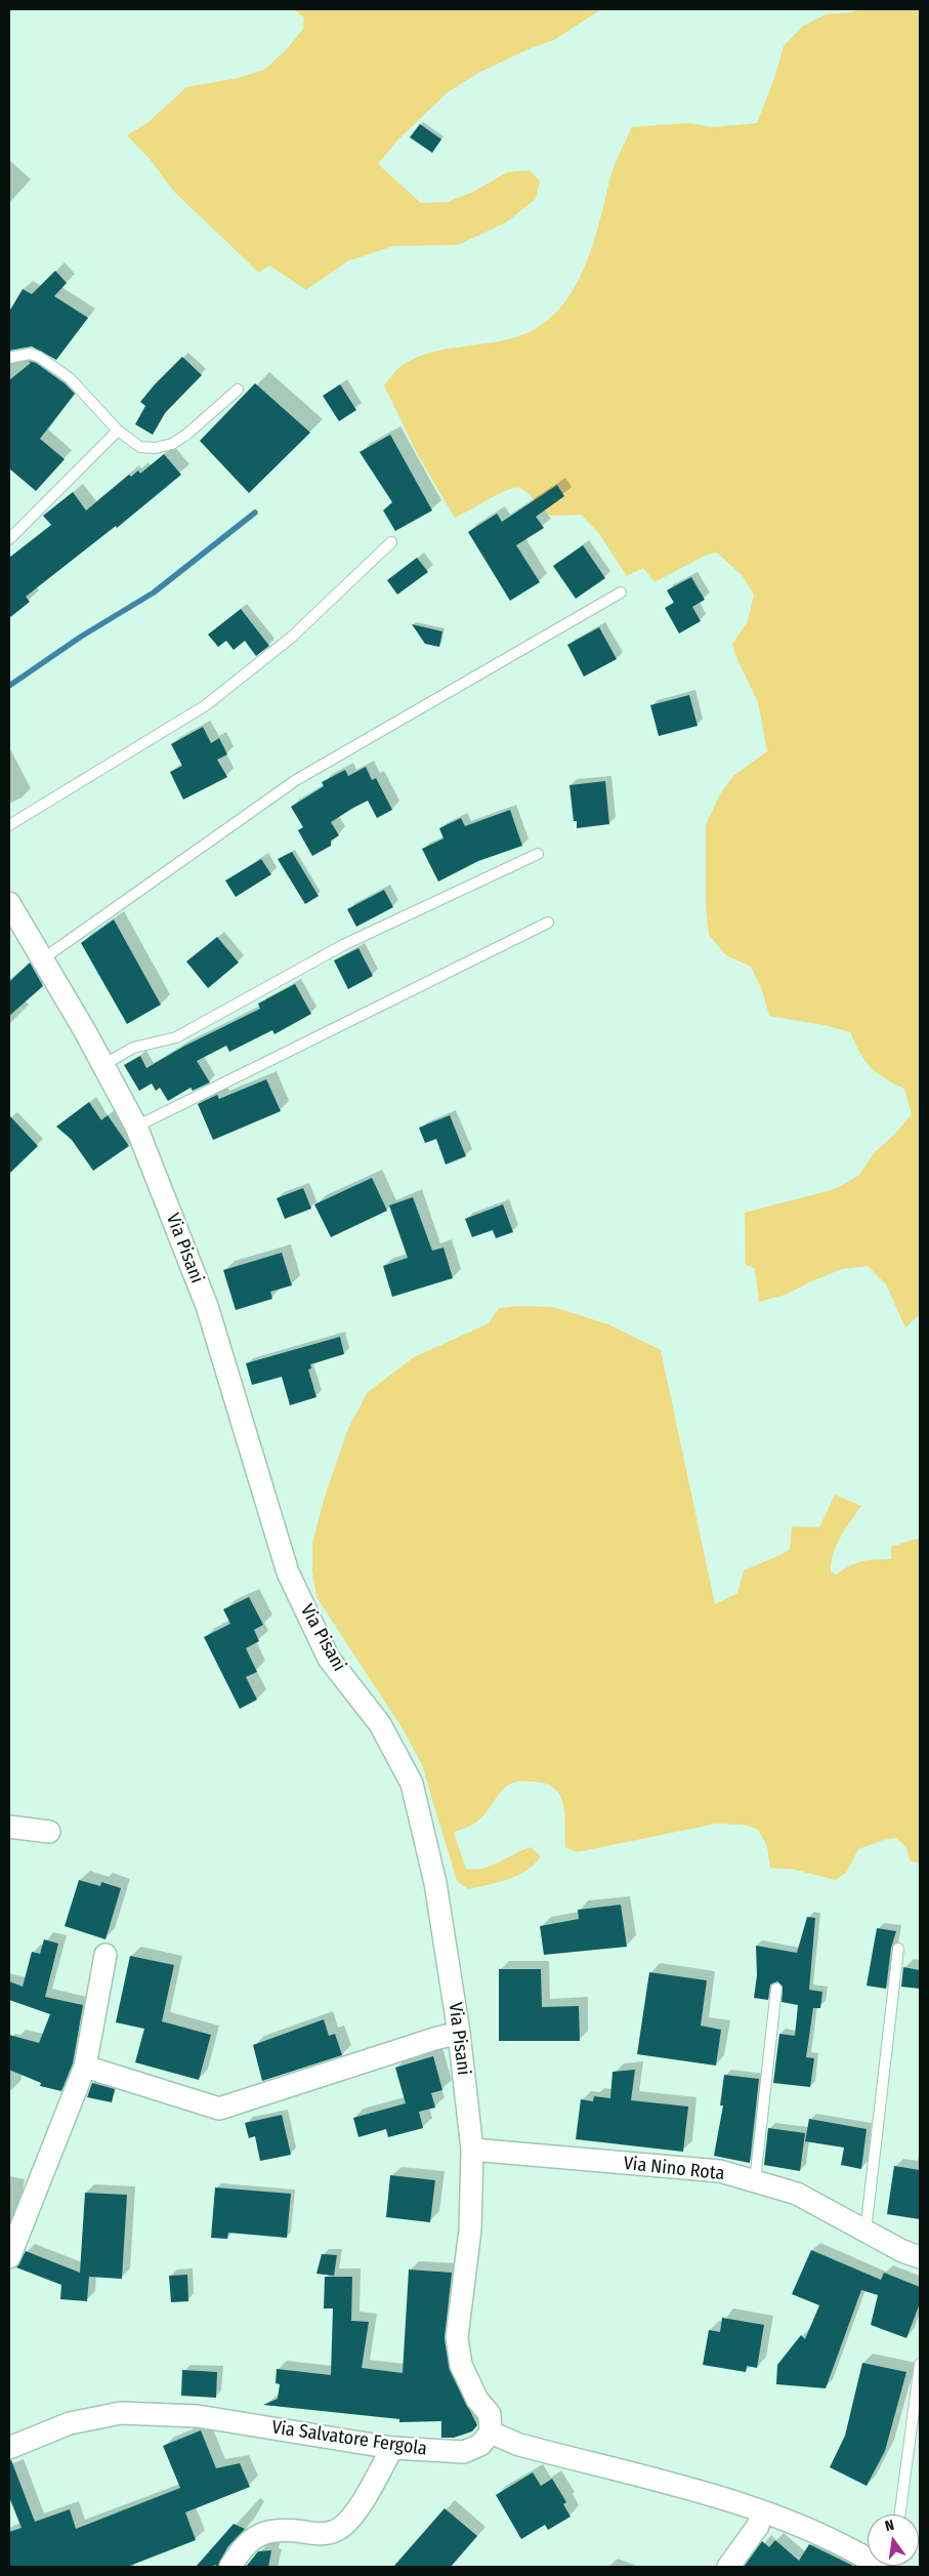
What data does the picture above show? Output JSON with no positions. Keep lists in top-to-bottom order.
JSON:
{
  "streets": {
    "street": ["Via Pisani", "Via Nino Rota", "Via Salvatore Fergola"]
  },
  "crossings": [
    ["Via Pisani", "Via Nino Rota"],
    ["Via Pisani", "Via Salvatore Fergola"]
  ],
  "north": "top"
}
